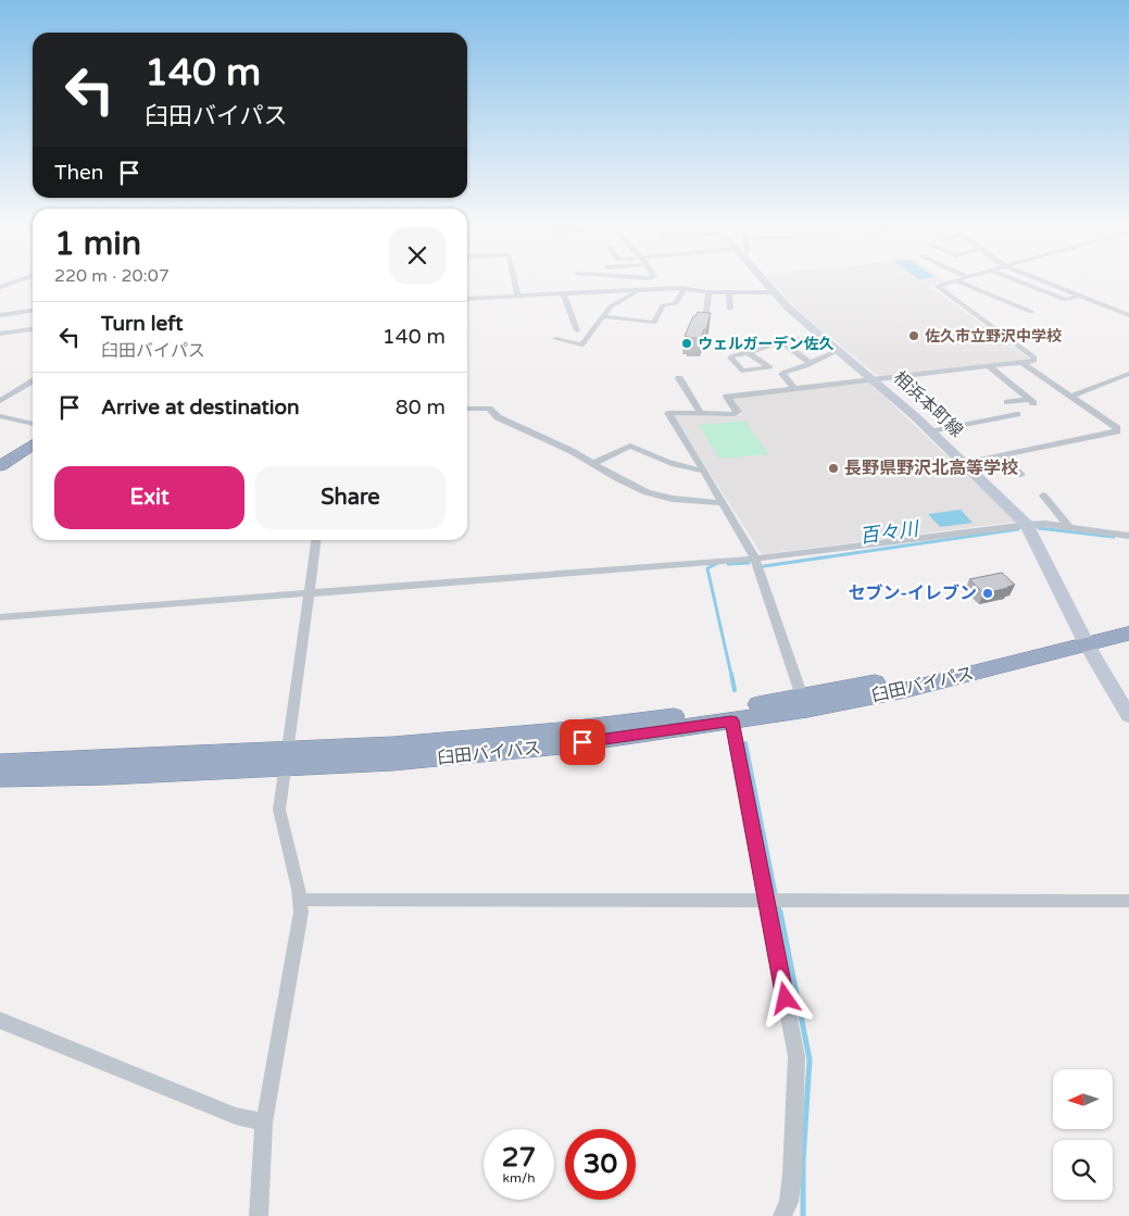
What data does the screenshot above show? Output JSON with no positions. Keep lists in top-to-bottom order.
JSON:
{
  "streets": {
    "highway": ["臼田バイパス"],
    "main road": ["相浜本町線"]
  },
  "crossings": [
    ["相浜本町線", "臼田バイパス"]
  ],
  "water": ["百々川"],
  "places": [
    "佐久市立野沢中学校",
    "ウェルガーデン佐久",
    "長野県野沢北高等学校",
    "セブン-イレブン"
  ],
  "north": "left",
  "page": {
    "turn": ["140 m", "臼田バイパス"],
    "then": "Then",
    "heading": ["1 min", "220 m · 20:07"],
    "list": [
      {
        "name": "Turn left",
        "note": "臼田バイパス",
        "value": "140 m"
      },
      {
        "name": "Arrive at destination",
        "value": "80 m"
      }
    ],
    "buttons": ["Exit", "Share"],
    "speed": "27 km/h",
    "limit": "30"
  }
}
